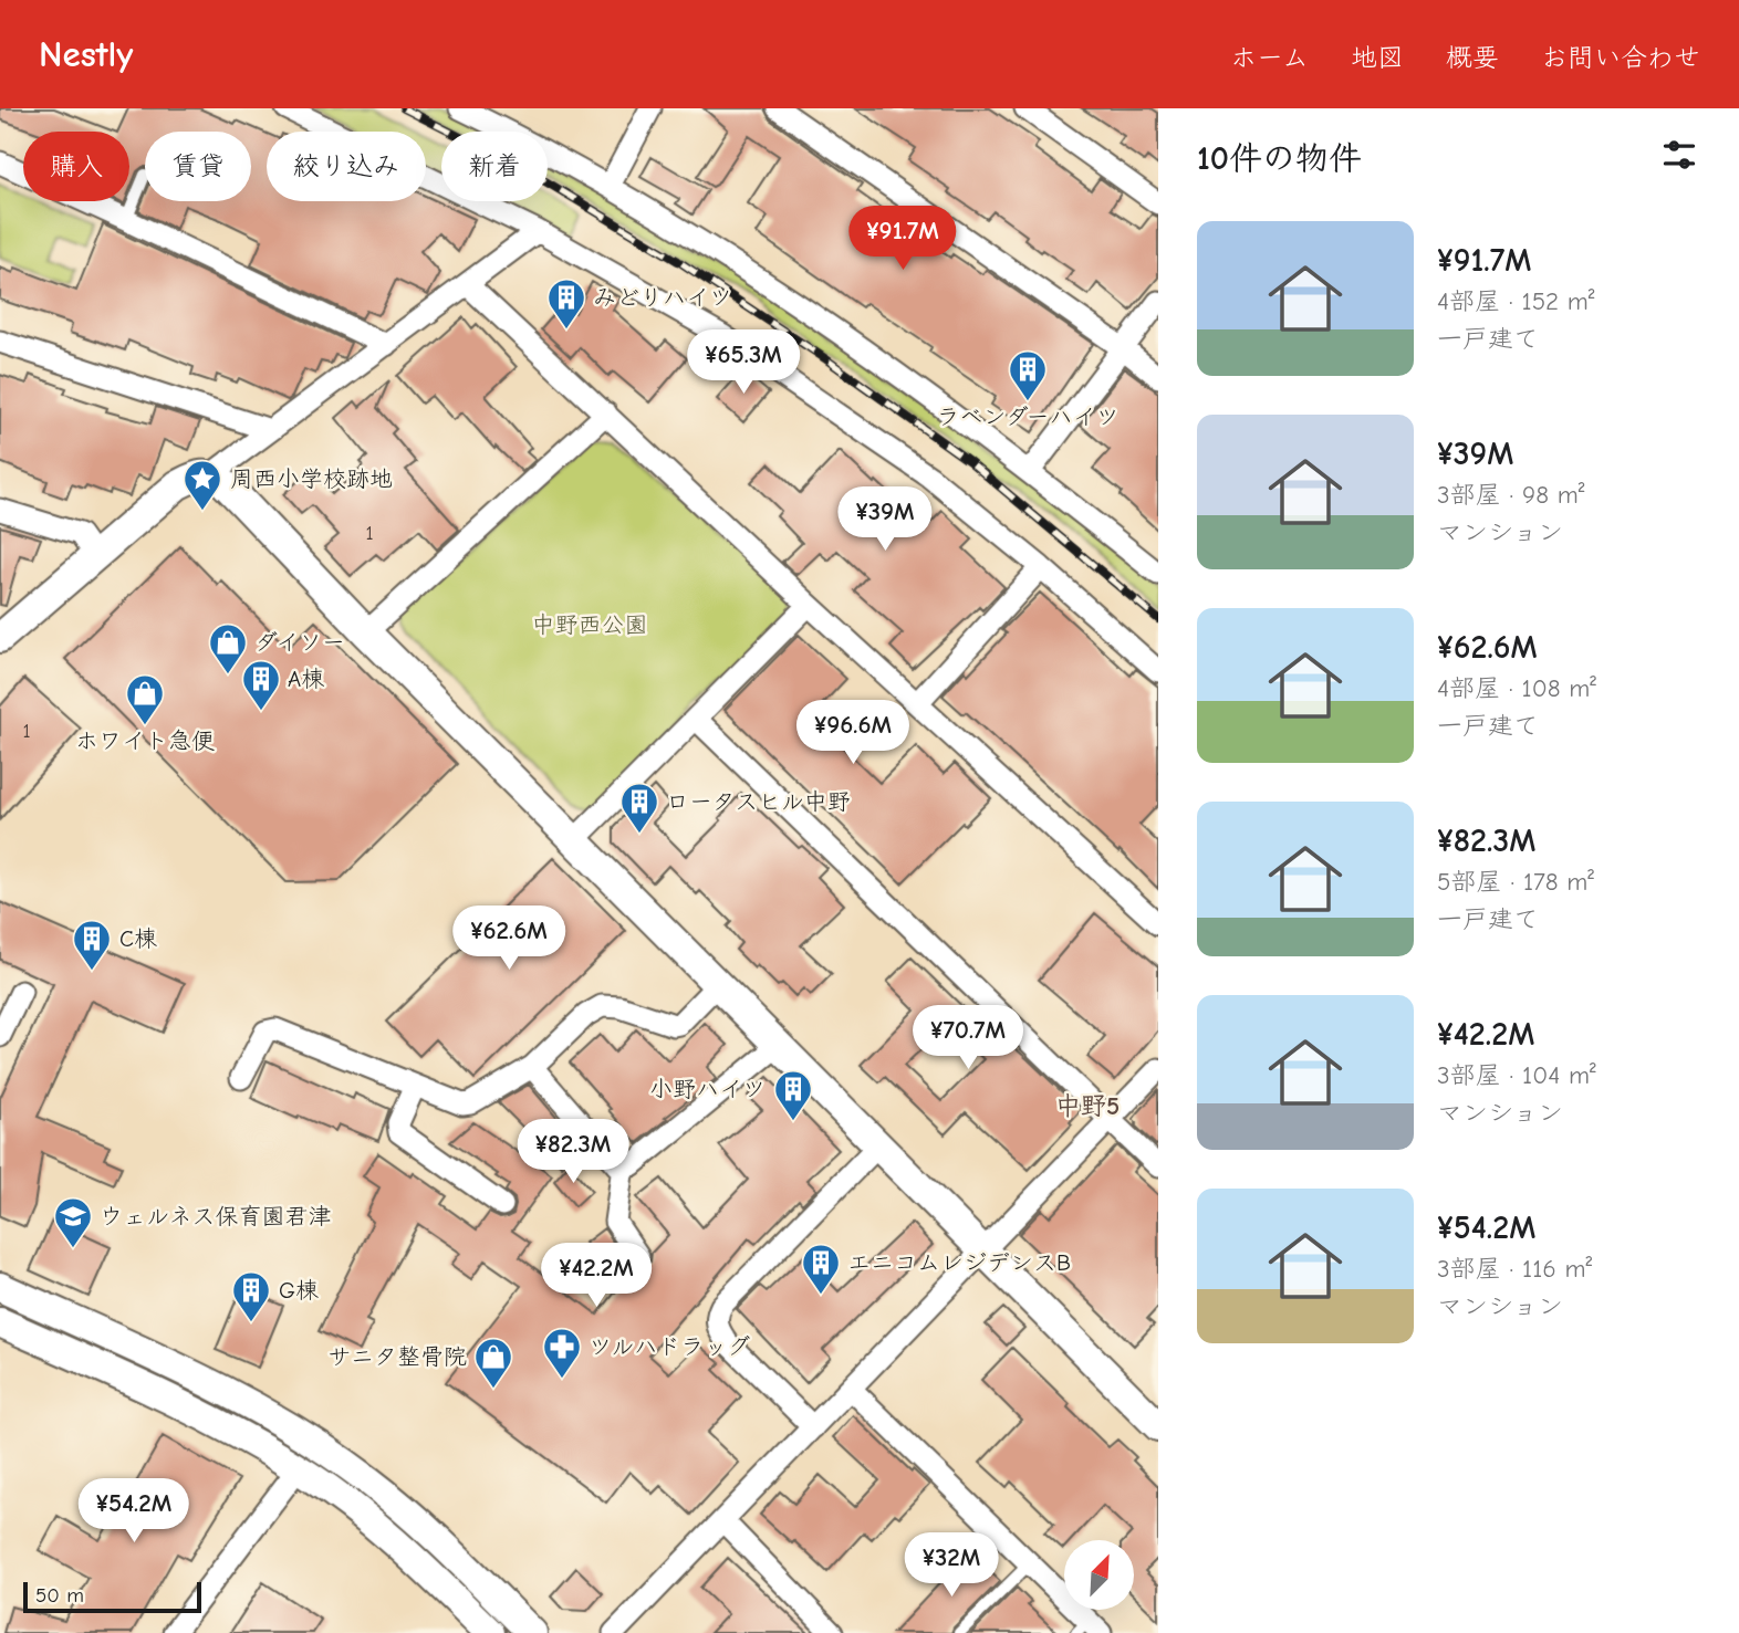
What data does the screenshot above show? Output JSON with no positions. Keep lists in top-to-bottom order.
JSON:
{
  "districts": ["中野5"],
  "parks": ["中野西公園"],
  "places": {
    "building": [
      "みどりハイツ",
      "ラベンダーハイツ",
      "A棟",
      "ロータスヒル中野",
      "C棟",
      "小野ハイツ",
      "エニコムレジデンスB",
      "G棟"
    ],
    "place": ["周西小学校跡地"],
    "shop": ["ダイソー", "ホワイト急便", "サニタ整骨院"],
    "school or university": ["ウェルネス保育園君津"],
    "pharmacy": ["ツルハドラッグ"]
  },
  "house_numbers": ["1", "1"],
  "scale_bar": "50 m",
  "north": "top right",
  "page": {
    "header": "Nestly",
    "nav": [
      "ホーム",
      "地図",
      "概要",
      "お問い合わせ"
    ],
    "heading": "10件の物件",
    "chip": [
      "購入",
      "賃貸",
      "絞り込み",
      "新着"
    ],
    "list": [
      {
        "name": "¥91.7M",
        "note": "4部屋 · 152 m² · 一戸建て"
      },
      {
        "name": "¥39M",
        "note": "3部屋 · 98 m² · マンション"
      },
      {
        "name": "¥62.6M",
        "note": "4部屋 · 108 m² · 一戸建て"
      },
      {
        "name": "¥82.3M",
        "note": "5部屋 · 178 m² · 一戸建て"
      },
      {
        "name": "¥42.2M",
        "note": "3部屋 · 104 m² · マンション"
      },
      {
        "name": "¥54.2M",
        "note": "3部屋 · 116 m² · マンション"
      }
    ],
    "price": [
      "¥91.7M",
      "¥65.3M",
      "¥39M",
      "¥96.6M",
      "¥62.6M",
      "¥70.7M",
      "¥82.3M",
      "¥42.2M",
      "¥54.2M",
      "¥32M"
    ],
    "scale": "50 m"
  }
}
